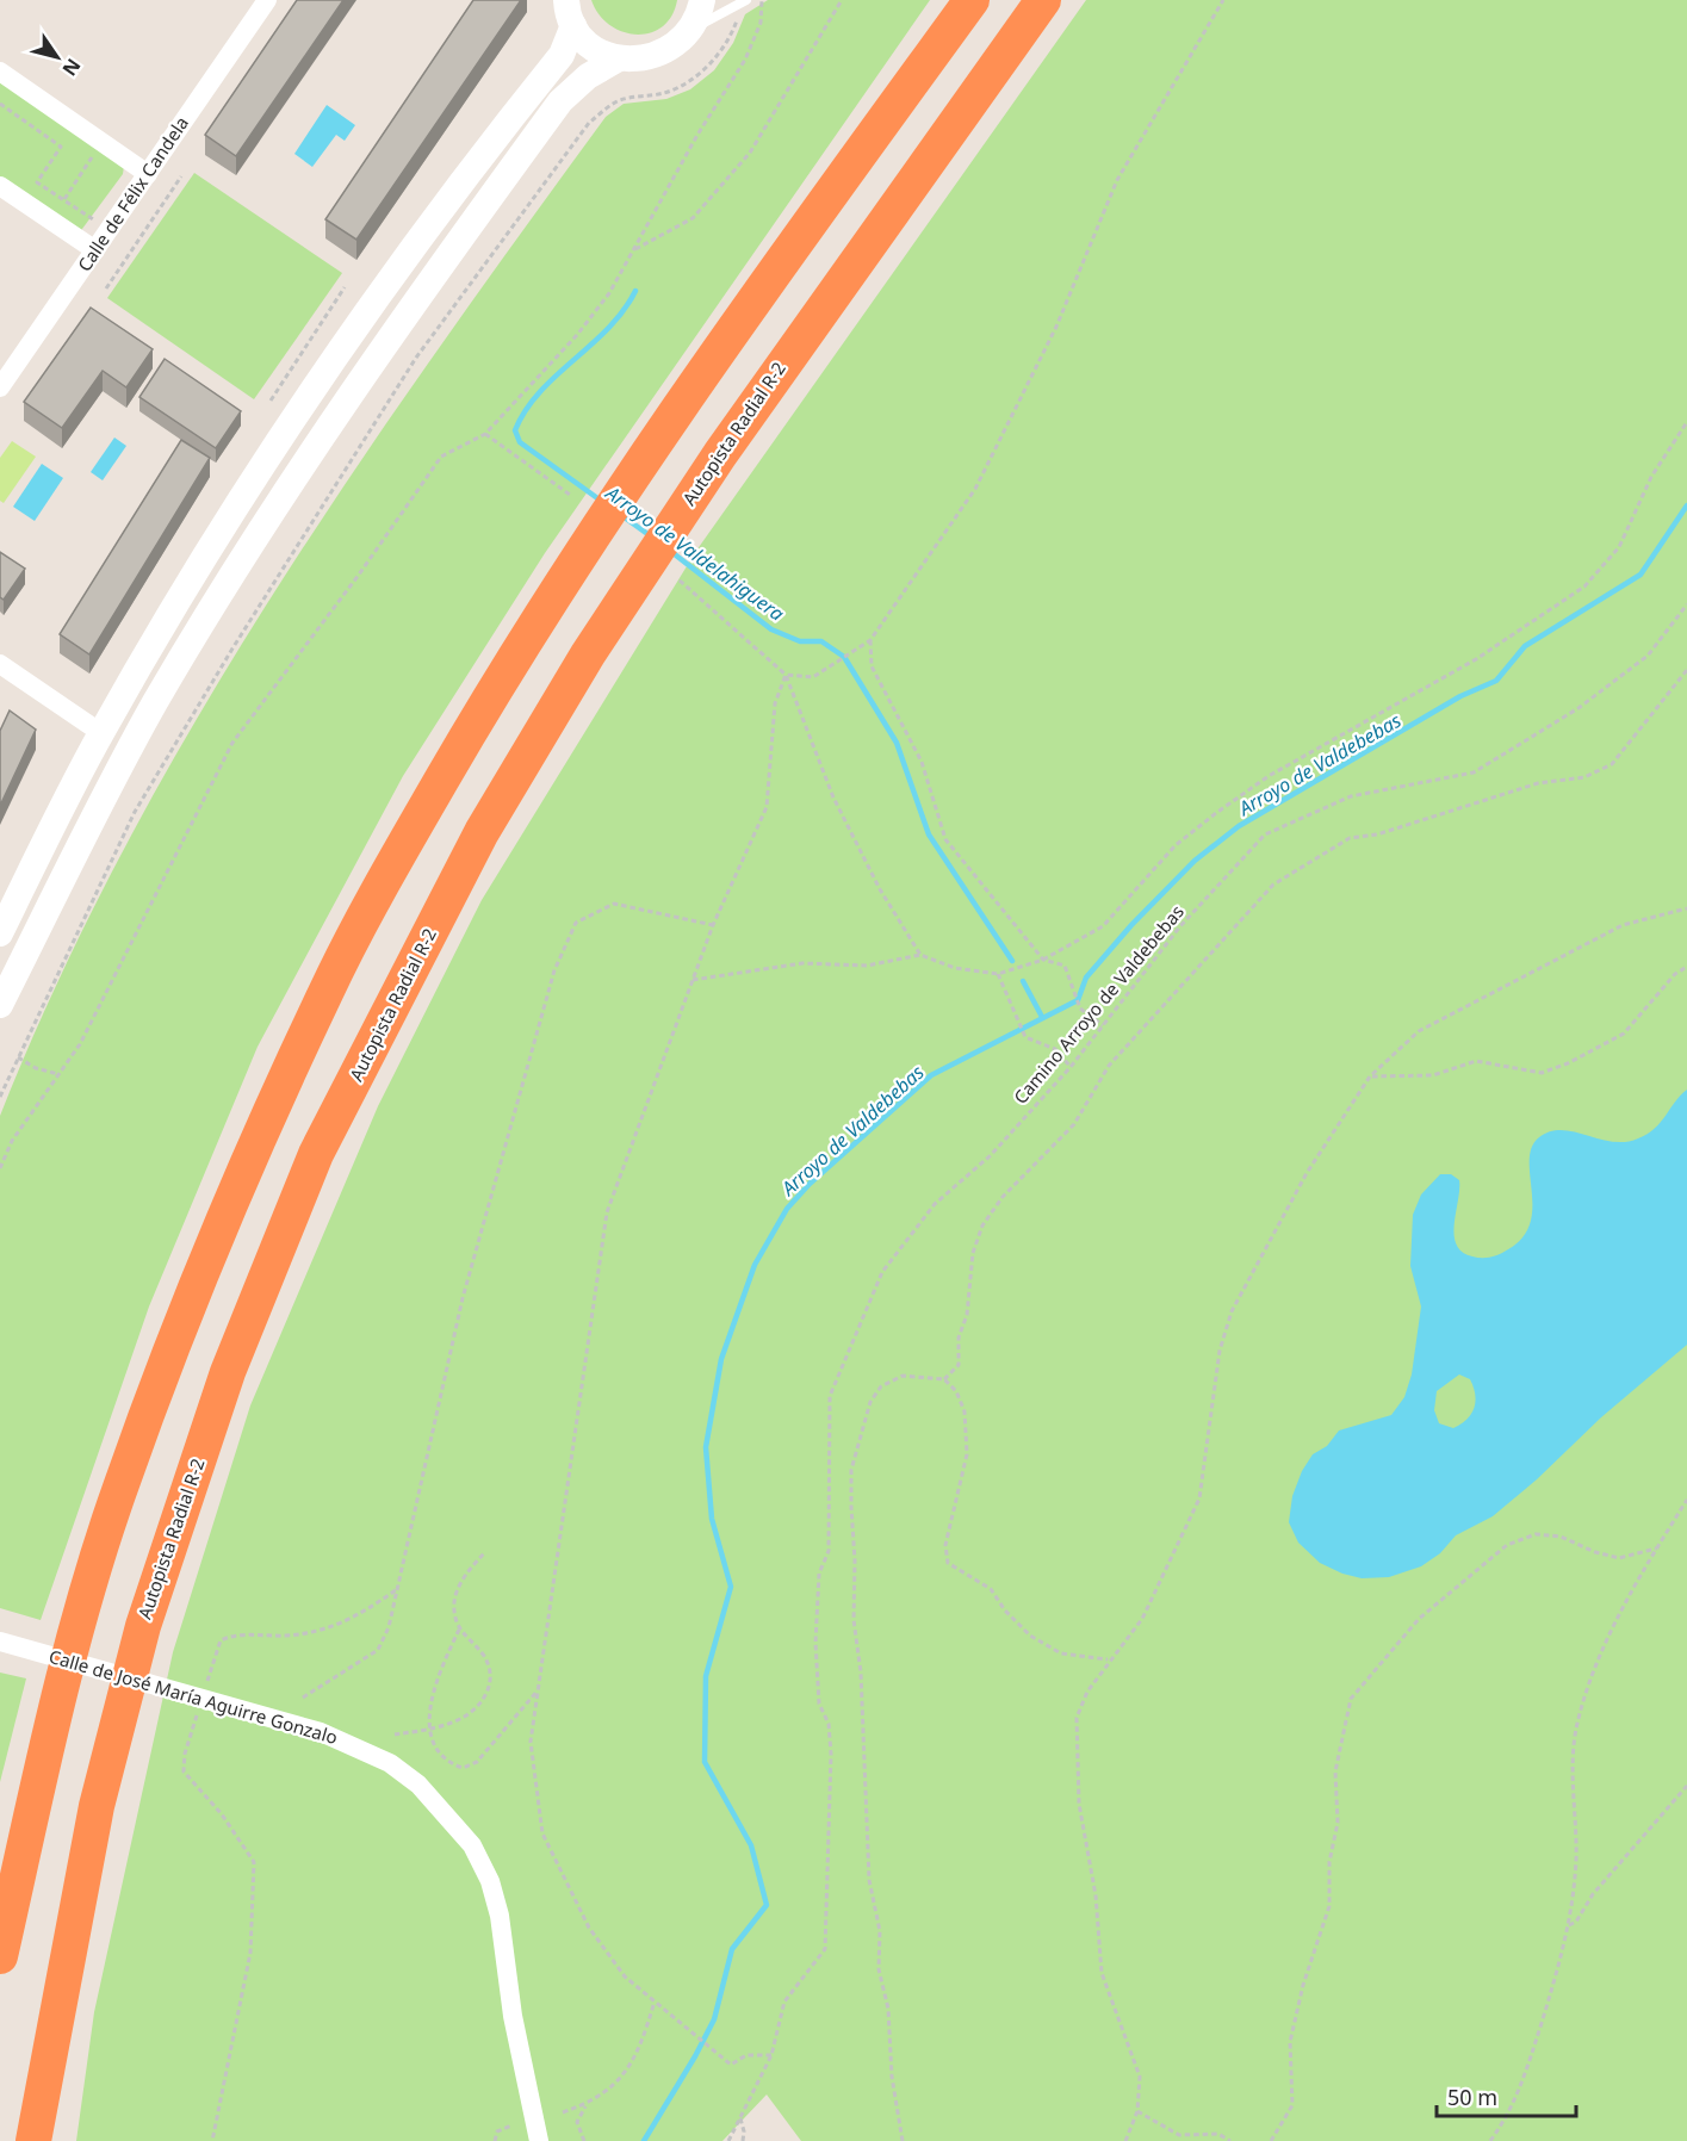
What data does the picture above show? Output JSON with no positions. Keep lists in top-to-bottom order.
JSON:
{
  "streets": {
    "highway": ["Autopista Radial R-2"],
    "street": ["Calle de Félix Candela", "Calle de José María Aguirre Gonzalo"],
    "path": ["Camino Arroyo de Valdebebas"]
  },
  "water": ["Arroyo de Valdelahiguera", "Arroyo de Valdebebas"],
  "scale_bar": "50 m",
  "north": "bottom right"
}
